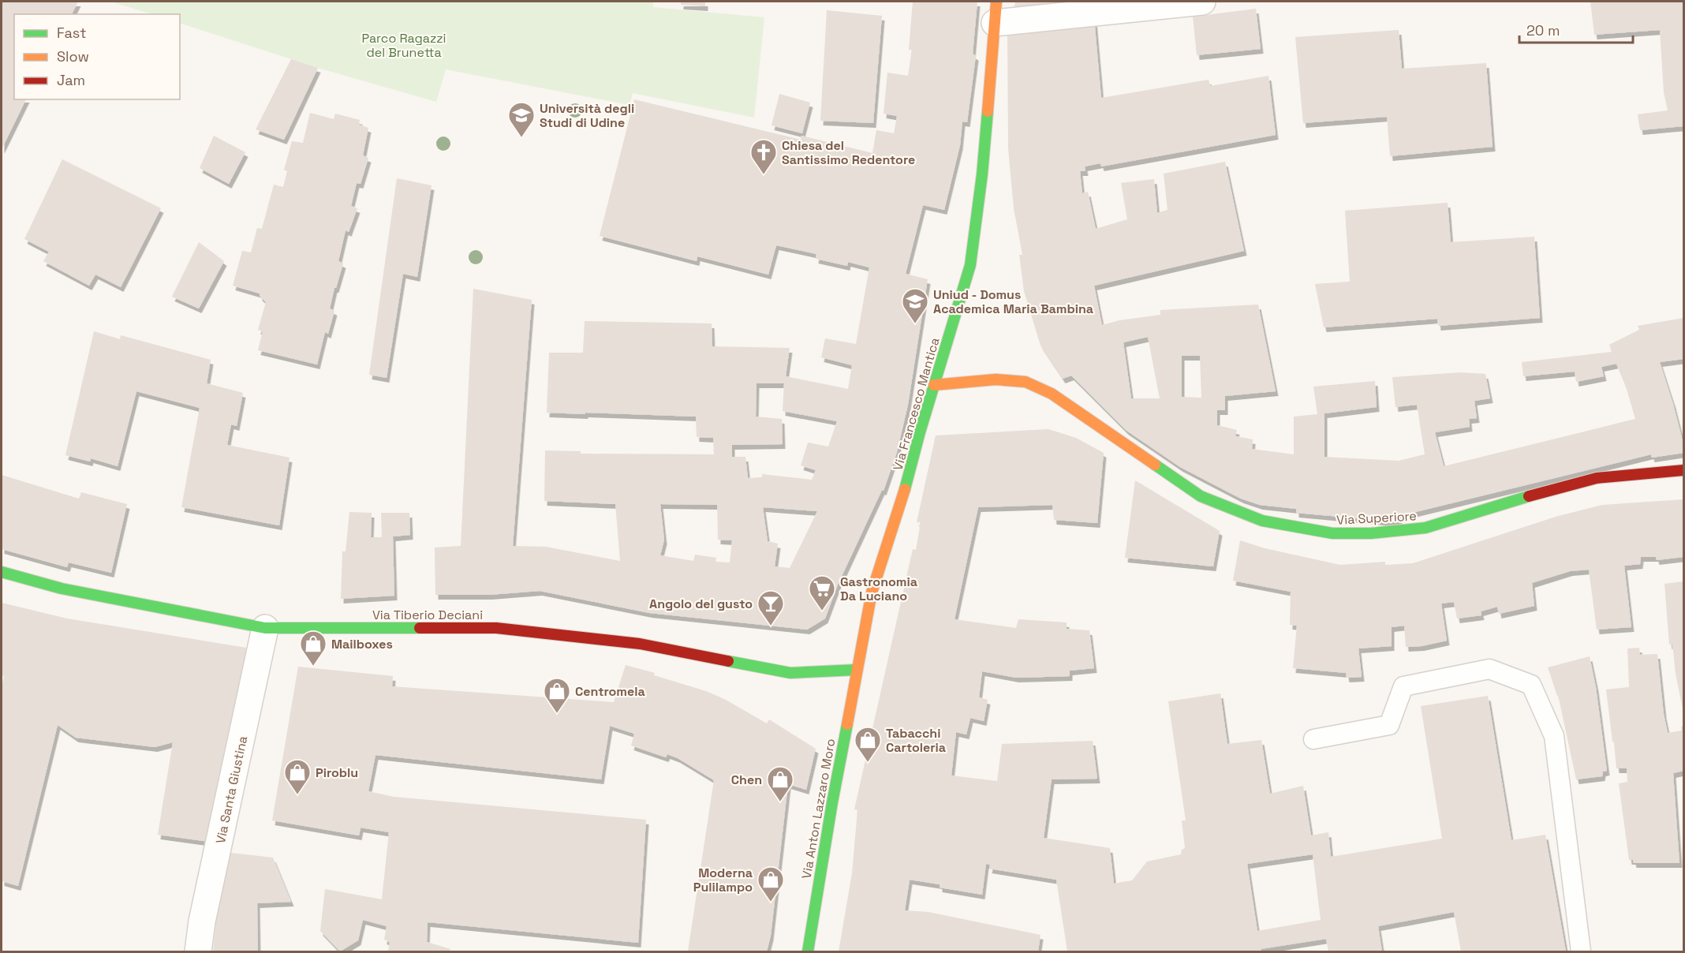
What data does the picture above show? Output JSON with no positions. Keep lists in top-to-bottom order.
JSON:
{
  "streets": {
    "street": [
      "Via Francesco Mantica",
      "Via Superiore",
      "Via Tiberio Deciani",
      "Via Santa Giustina",
      "Via Anton Lazzaro Moro"
    ]
  },
  "crossings": [
    ["Via Francesco Mantica", "Via Superiore"],
    ["Via Francesco Mantica", "Via Tiberio Deciani"],
    ["Via Francesco Mantica", "Via Anton Lazzaro Moro"],
    ["Via Tiberio Deciani", "Via Santa Giustina"],
    ["Via Tiberio Deciani", "Via Anton Lazzaro Moro"]
  ],
  "parks": ["Parco Ragazzi del Brunetta"],
  "places": {
    "school or university": ["Università degli Studi di Udine", "Uniud - Domus Academica Maria Bambina"],
    "church": ["Chiesa del Santissimo Redentore"],
    "supermarket": ["Gastronomia Da Luciano"],
    "bar": ["Angolo del gusto"],
    "shop": [
      "Mailboxes",
      "Centromela",
      "Tabacchi Cartoleria",
      "Piroblu",
      "Chen",
      "Moderna Pulilampo"
    ]
  },
  "legend": ["Fast", "Slow", "Jam"],
  "scale_bar": "20 m"
}
